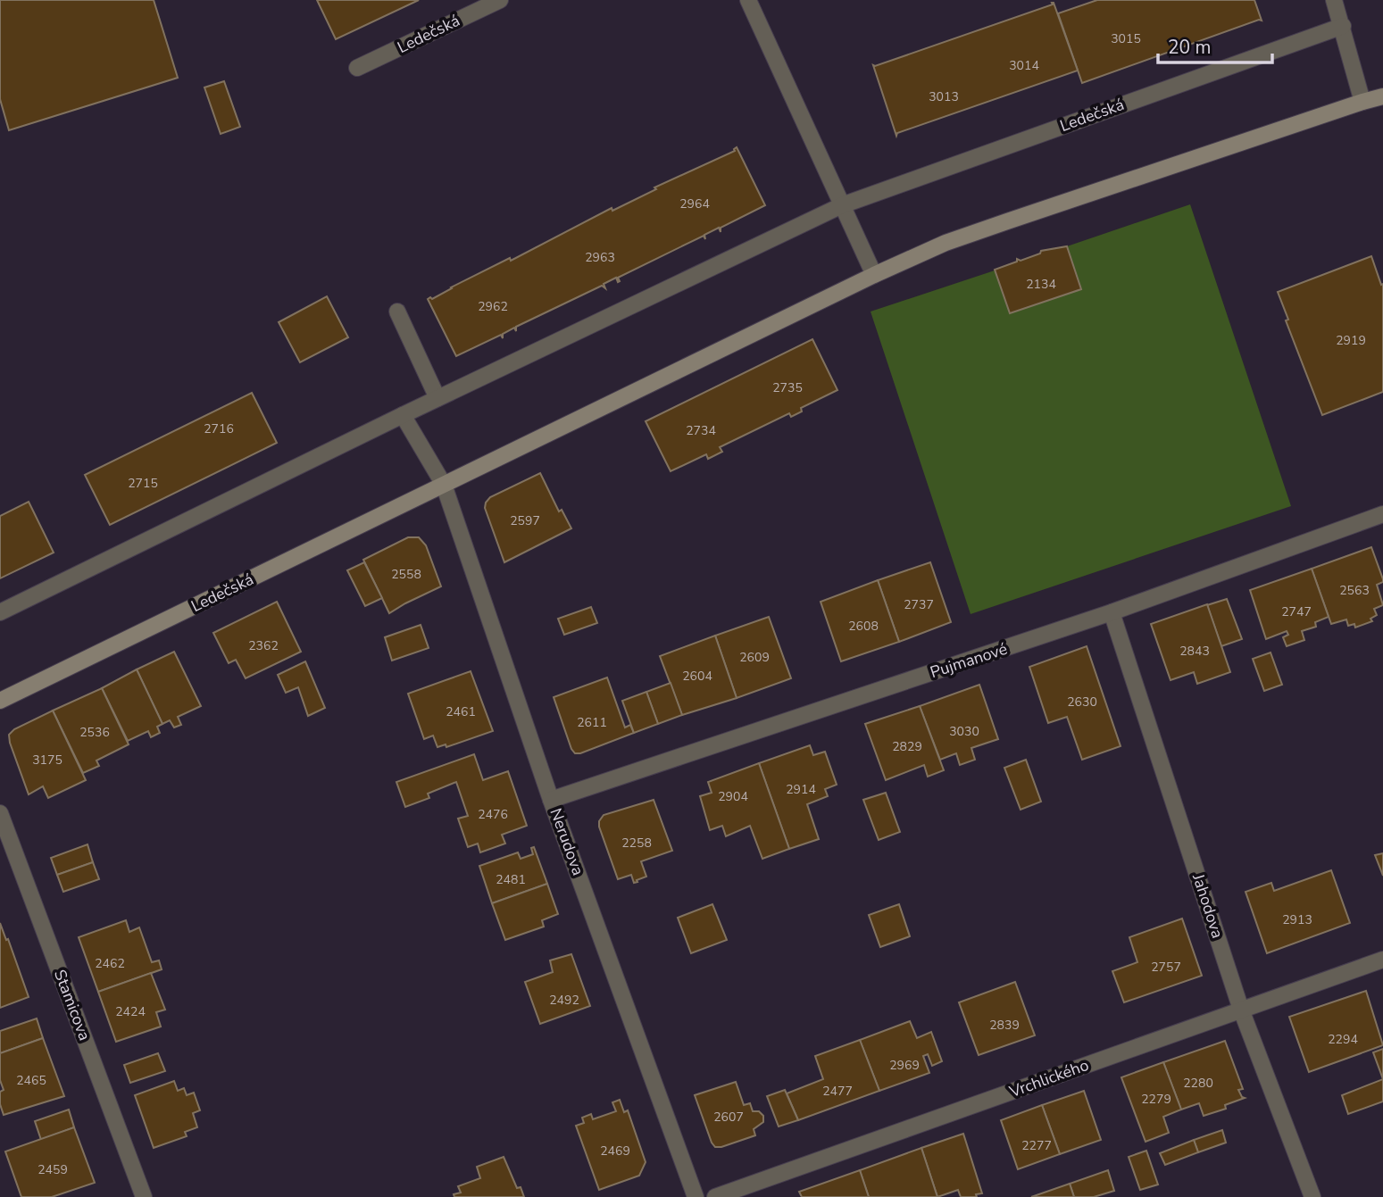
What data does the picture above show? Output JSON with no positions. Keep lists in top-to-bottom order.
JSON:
{
  "streets": {
    "main road": ["Ledečská"],
    "street": [
      "Pujmanové",
      "Nerudova",
      "Jahodova",
      "Stamicova",
      "Vrchlického"
    ]
  },
  "crossings": [
    ["Ledečská", "Nerudova"],
    ["Pujmanové", "Nerudova"],
    ["Pujmanové", "Jahodova"],
    ["Jahodova", "Vrchlického"]
  ],
  "house_numbers": [
    "3015",
    "3014",
    "3013",
    "2964",
    "2963",
    "2134",
    "2962",
    "2919",
    "2735",
    "2716",
    "2734",
    "2715",
    "2597",
    "2558",
    "2563",
    "2737",
    "2747",
    "2608",
    "2362",
    "2843",
    "2609",
    "2604",
    "2630",
    "2461",
    "2611",
    "3030",
    "2536",
    "2829",
    "3175",
    "2914",
    "2904",
    "2476",
    "2258",
    "2481",
    "2913",
    "2462",
    "2757",
    "2492",
    "2424",
    "2839",
    "2294",
    "2969",
    "2465",
    "2280",
    "2477",
    "2279",
    "2607",
    "2277",
    "2469",
    "2459"
  ],
  "scale_bar": "20 m"
}
